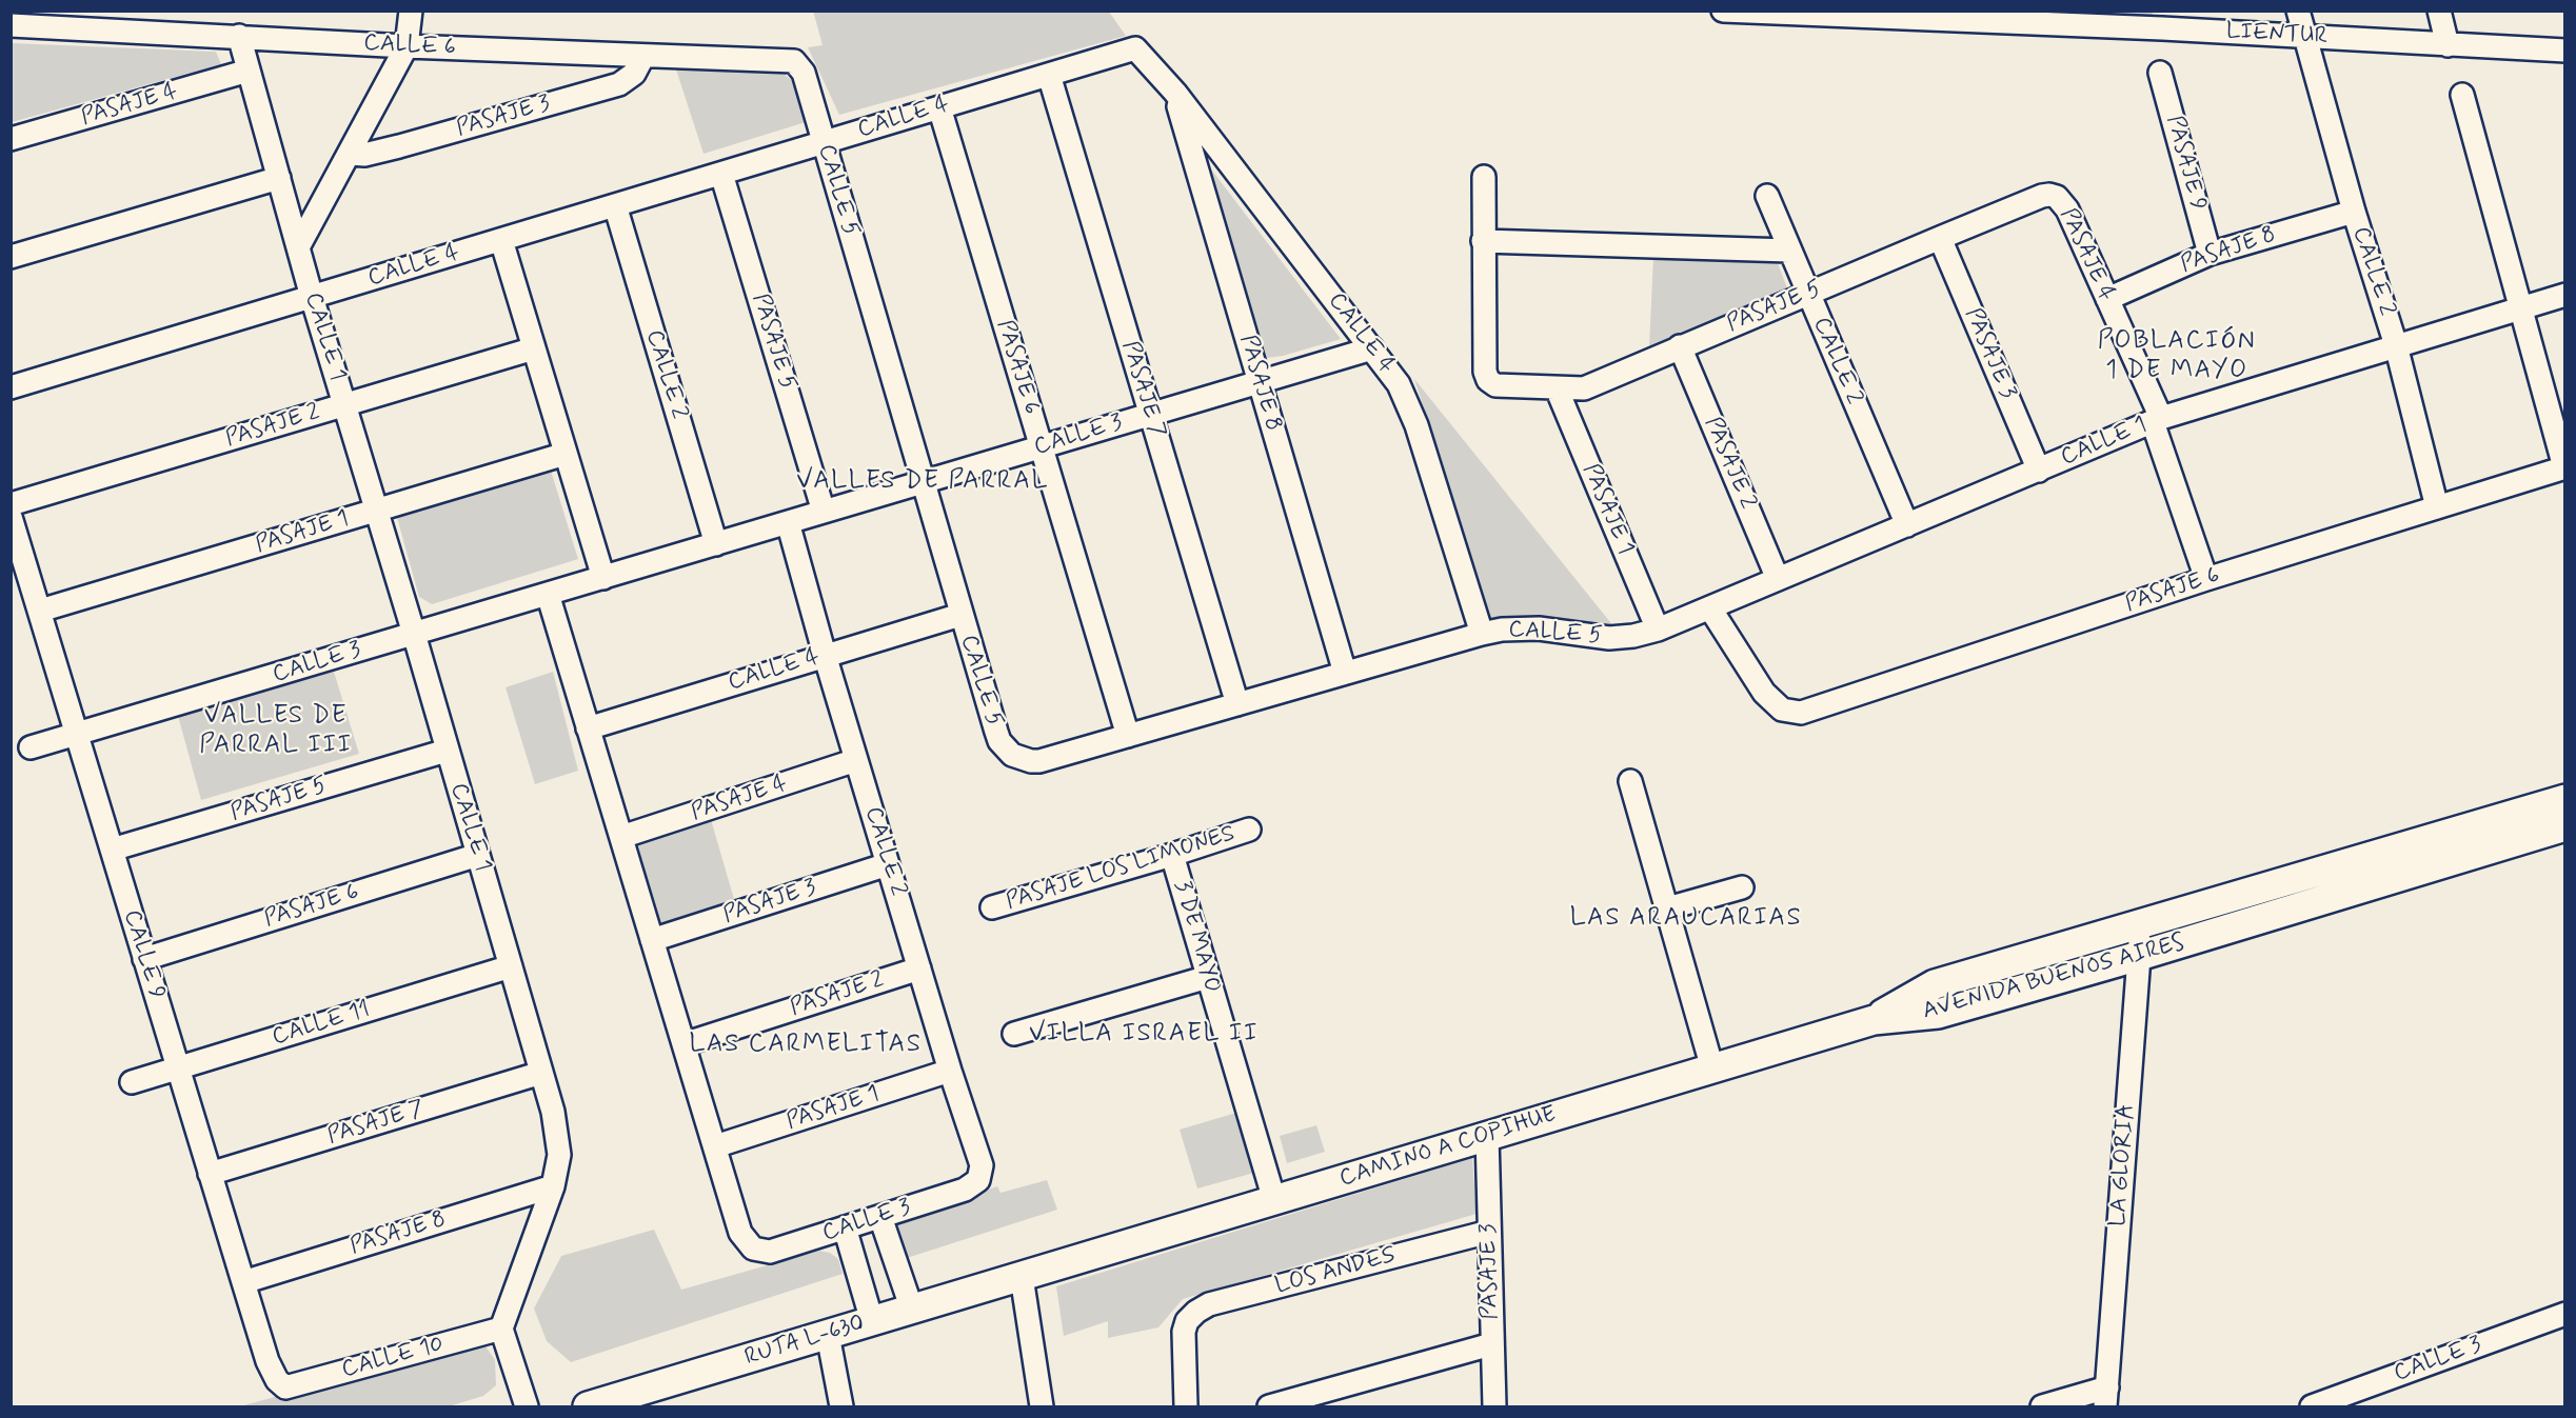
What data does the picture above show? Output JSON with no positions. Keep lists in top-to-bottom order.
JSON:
{
  "streets": {
    "street": [
      "LIENTUR",
      "CALLE 6",
      "PASAJE 4",
      "PASAJE 3",
      "CALLE 4",
      "PASAJE 9",
      "CALLE 5",
      "PASAJE 8",
      "CALLE 2",
      "PASAJE 5",
      "CALLE 1",
      "PASAJE 6",
      "PASAJE 7",
      "PASAJE 2",
      "CALLE 3",
      "PASAJE 1",
      "PASAJE LOS LIMONES",
      "3 DE MAYO",
      "CALLE 9",
      "AVENIDA BUENOS AIRES",
      "CALLE 11",
      "CAMINO A COPIHUE",
      "LA GLORIA",
      "LOS ANDES",
      "RUTA L-630",
      "CALLE 10"
    ]
  },
  "crossings": [
    ["LIENTUR", "CALLE 2"],
    ["CALLE 6", "PASAJE 3"],
    ["CALLE 6", "CALLE 5"],
    ["CALLE 6", "CALLE 1"],
    ["PASAJE 4", "PASAJE 8"],
    ["PASAJE 4", "CALLE 2"],
    ["PASAJE 4", "PASAJE 5"],
    ["PASAJE 4", "CALLE 1"],
    ["PASAJE 4", "PASAJE 6"],
    ["PASAJE 3", "CALLE 2"],
    ["PASAJE 3", "PASAJE 5"],
    ["PASAJE 3", "CALLE 1"],
    ["PASAJE 3", "CAMINO A COPIHUE"],
    ["PASAJE 3", "LOS ANDES"],
    ["CALLE 4", "CALLE 5"],
    ["CALLE 4", "PASAJE 8"],
    ["CALLE 4", "CALLE 2"],
    ["CALLE 4", "PASAJE 5"],
    ["CALLE 4", "CALLE 1"],
    ["CALLE 4", "PASAJE 6"],
    ["CALLE 4", "PASAJE 7"],
    ["CALLE 4", "CALLE 3"],
    ["PASAJE 9", "PASAJE 8"],
    ["CALLE 5", "PASAJE 8"],
    ["CALLE 5", "CALLE 1"],
    ["CALLE 5", "PASAJE 6"],
    ["CALLE 5", "PASAJE 7"],
    ["CALLE 5", "CALLE 3"],
    ["CALLE 5", "PASAJE 1"],
    ["PASAJE 8", "CALLE 2"],
    ["PASAJE 8", "CALLE 1"],
    ["PASAJE 8", "CALLE 3"],
    ["PASAJE 8", "CALLE 9"],
    ["CALLE 2", "PASAJE 5"],
    ["CALLE 2", "CALLE 1"],
    ["CALLE 2", "PASAJE 6"],
    ["CALLE 2", "PASAJE 2"],
    ["CALLE 2", "CALLE 3"],
    ["CALLE 2", "PASAJE 1"],
    ["PASAJE 5", "CALLE 1"],
    ["PASAJE 5", "PASAJE 2"],
    ["PASAJE 5", "CALLE 3"],
    ["PASAJE 5", "PASAJE 1"],
    ["PASAJE 5", "CALLE 9"],
    ["CALLE 1", "PASAJE 6"],
    ["CALLE 1", "PASAJE 7"],
    ["CALLE 1", "PASAJE 2"],
    ["CALLE 1", "CALLE 3"],
    ["CALLE 1", "PASAJE 1"],
    ["CALLE 1", "CALLE 11"],
    ["CALLE 1", "CALLE 10"],
    ["PASAJE 6", "CALLE 3"],
    ["PASAJE 6", "CALLE 9"],
    ["PASAJE 7", "CALLE 3"],
    ["PASAJE 7", "CALLE 9"],
    ["CALLE 3", "PASAJE 1"],
    ["CALLE 3", "CALLE 9"],
    ["PASAJE 1", "CALLE 9"],
    ["PASAJE LOS LIMONES", "3 DE MAYO"],
    ["3 DE MAYO", "CAMINO A COPIHUE"],
    ["CALLE 9", "CALLE 11"],
    ["CALLE 9", "CALLE 10"],
    ["AVENIDA BUENOS AIRES", "CAMINO A COPIHUE"],
    ["AVENIDA BUENOS AIRES", "LA GLORIA"],
    ["CAMINO A COPIHUE", "RUTA L-630"]
  ],
  "districts": [
    "POBLACIÓN 1 DE MAYO",
    "VALLES DE PARRAL",
    "VALLES DE PARRAL III",
    "LAS ARAUCARIAS",
    "VILLA ISRAEL II",
    "LAS CARMELITAS"
  ]
}
